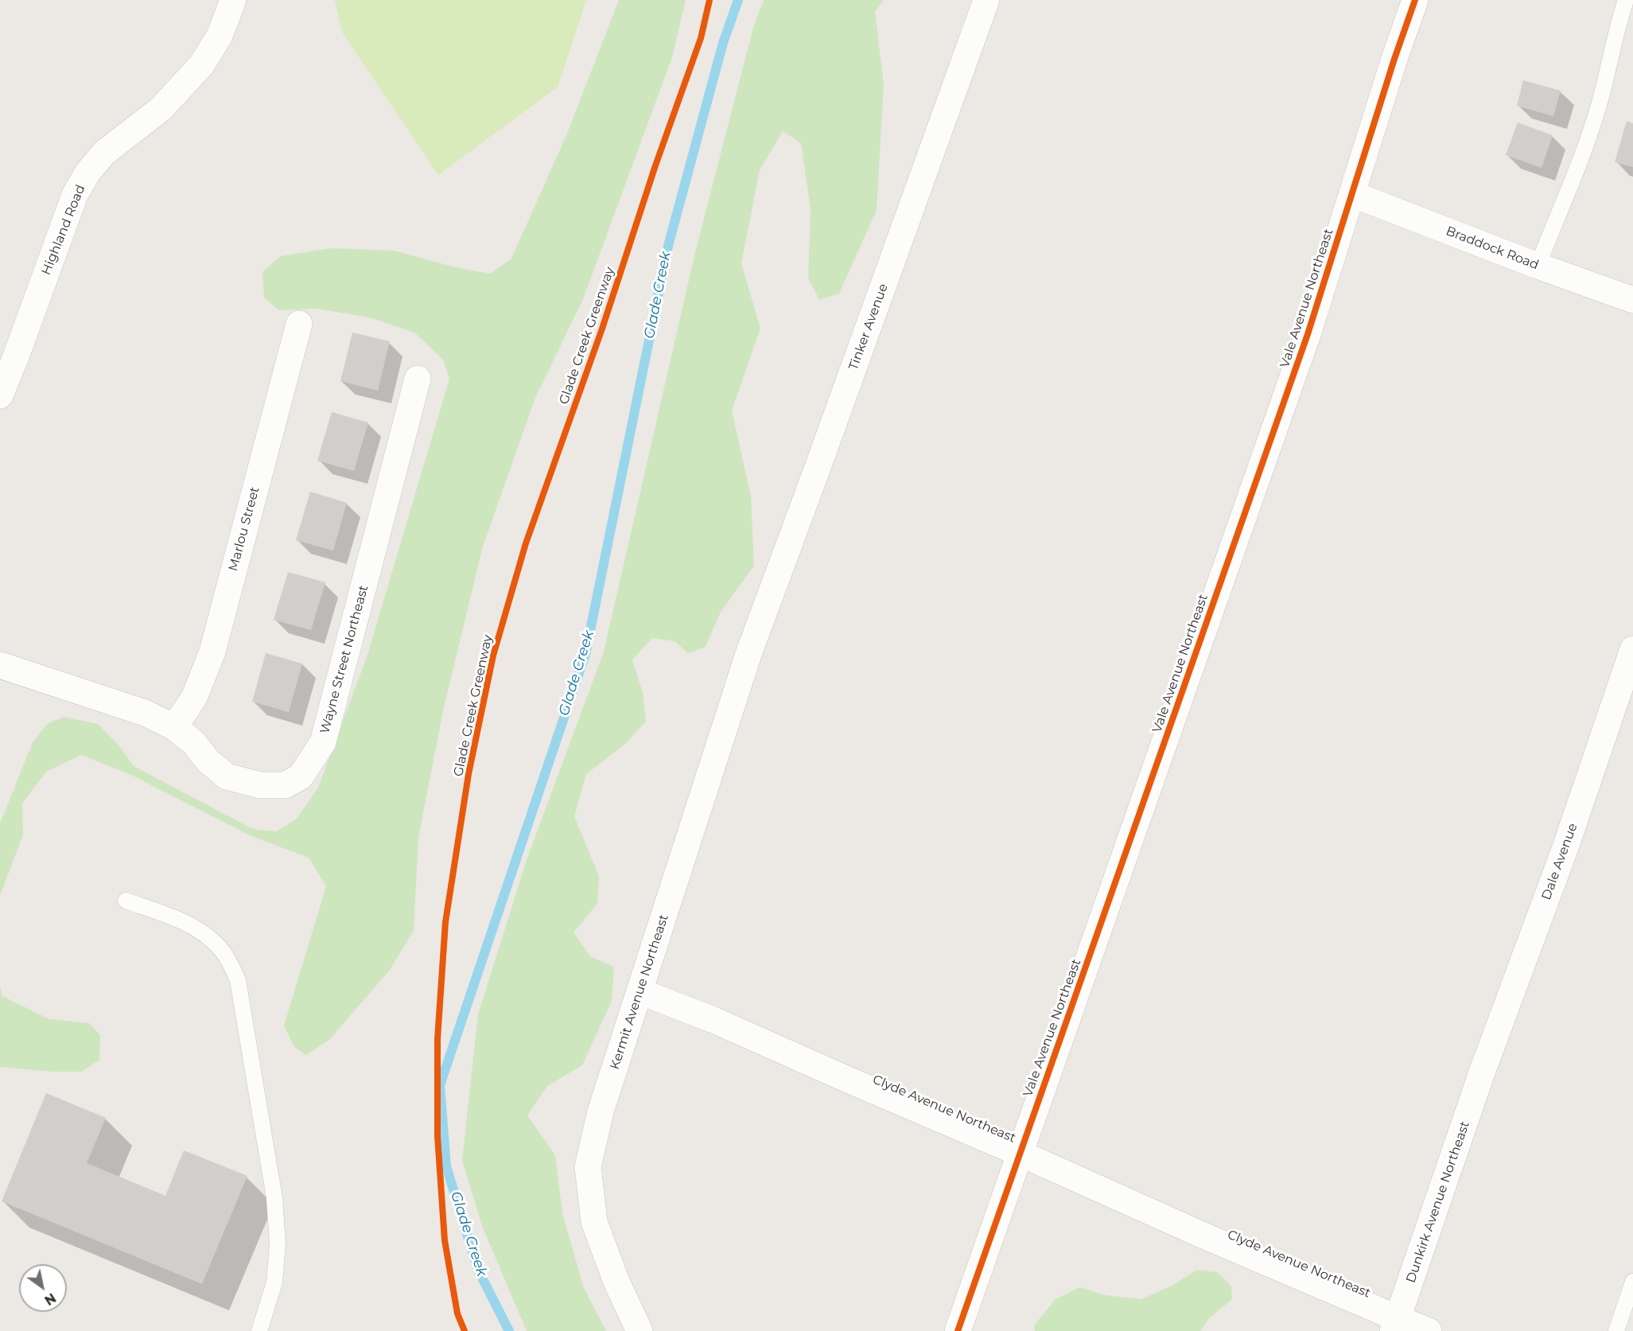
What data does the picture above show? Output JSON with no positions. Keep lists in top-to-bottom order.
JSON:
{
  "streets": {
    "street": [
      "Highland Road",
      "Braddock Road",
      "Vale Avenue Northeast",
      "Tinker Avenue",
      "Marlou Street",
      "Wayne Street Northeast",
      "Dale Avenue",
      "Kermit Avenue Northeast",
      "Clyde Avenue Northeast",
      "Dunkirk Avenue Northeast"
    ],
    "cycle path": ["Glade Creek Greenway"]
  },
  "crossings": [
    ["Braddock Road", "Vale Avenue Northeast"],
    ["Vale Avenue Northeast", "Clyde Avenue Northeast"],
    ["Tinker Avenue", "Kermit Avenue Northeast"],
    ["Marlou Street", "Wayne Street Northeast"],
    ["Dale Avenue", "Dunkirk Avenue Northeast"],
    ["Kermit Avenue Northeast", "Clyde Avenue Northeast"],
    ["Clyde Avenue Northeast", "Dunkirk Avenue Northeast"]
  ],
  "water": ["Glade Creek"],
  "north": "bottom right"
}
